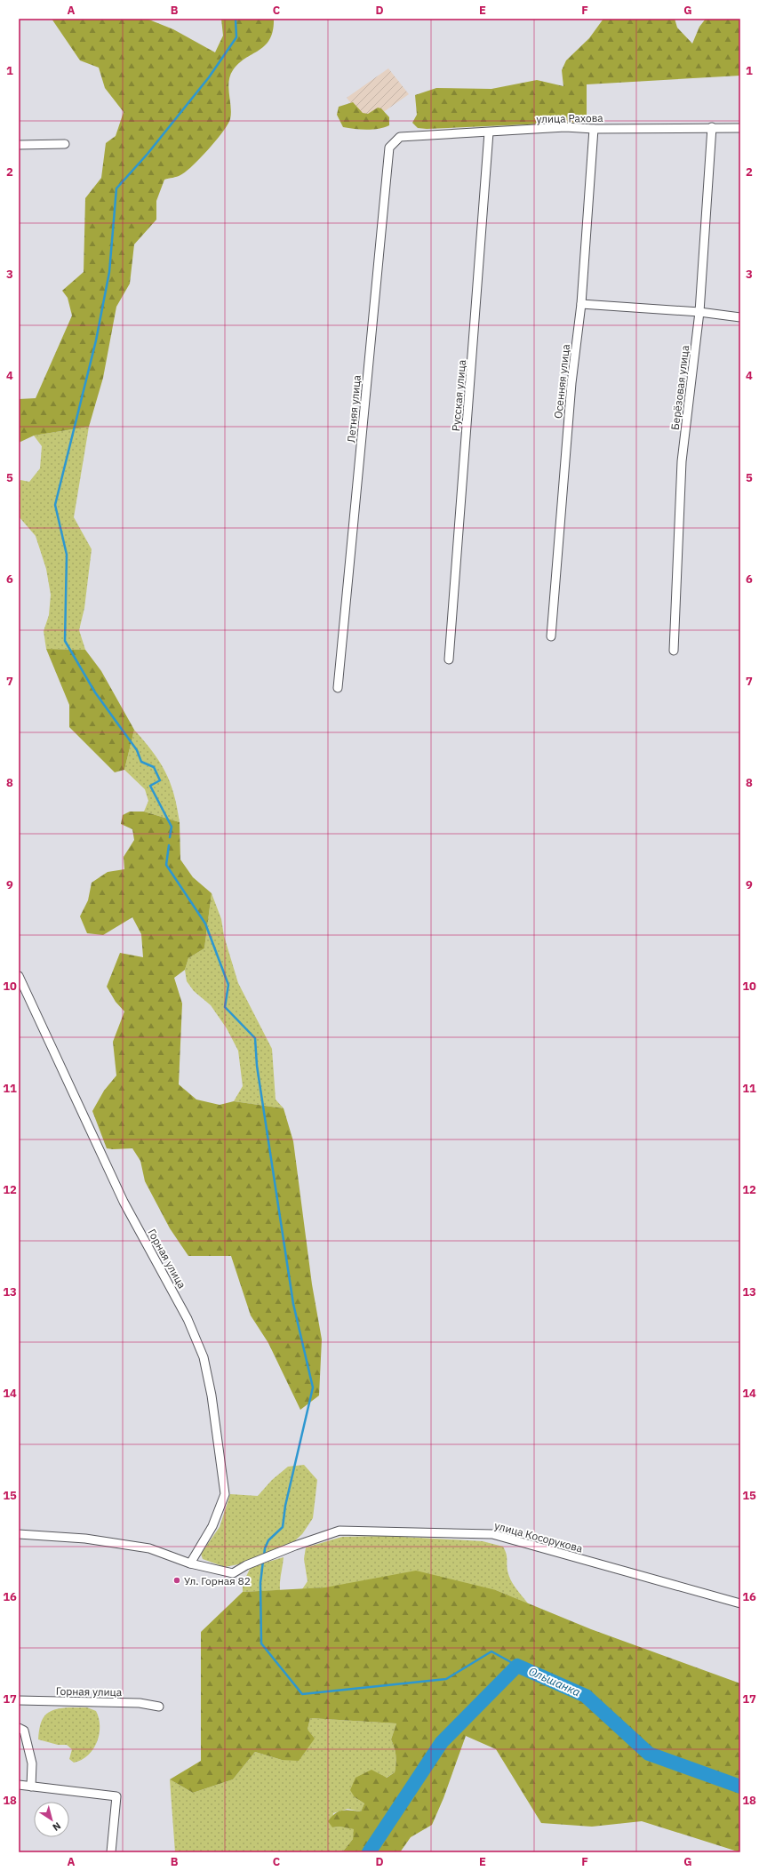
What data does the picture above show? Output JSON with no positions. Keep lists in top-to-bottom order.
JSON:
{
  "streets": {
    "street": [
      "улица Рахова",
      "Осенняя улица",
      "Берёзовая улица",
      "Русская улица",
      "Летняя улица",
      "Горная улица",
      "улица Косорукова"
    ]
  },
  "crossings": [
    ["улица Рахова", "Осенняя улица"],
    ["улица Рахова", "Берёзовая улица"],
    ["улица Рахова", "Русская улица"],
    ["улица Рахова", "Летняя улица"],
    ["Горная улица", "улица Косорукова"]
  ],
  "water": ["Ольшанка"],
  "places": ["Ул. Горная 82"],
  "north": "bottom right",
  "grid": {
    "columns": [
      "A",
      "B",
      "C",
      "D",
      "E",
      "F",
      "G"
    ],
    "rows": [
      "1",
      "2",
      "3",
      "4",
      "5",
      "6",
      "7",
      "8",
      "9",
      "10",
      "11",
      "12",
      "13",
      "14",
      "15",
      "16",
      "17",
      "18"
    ]
  }
}
